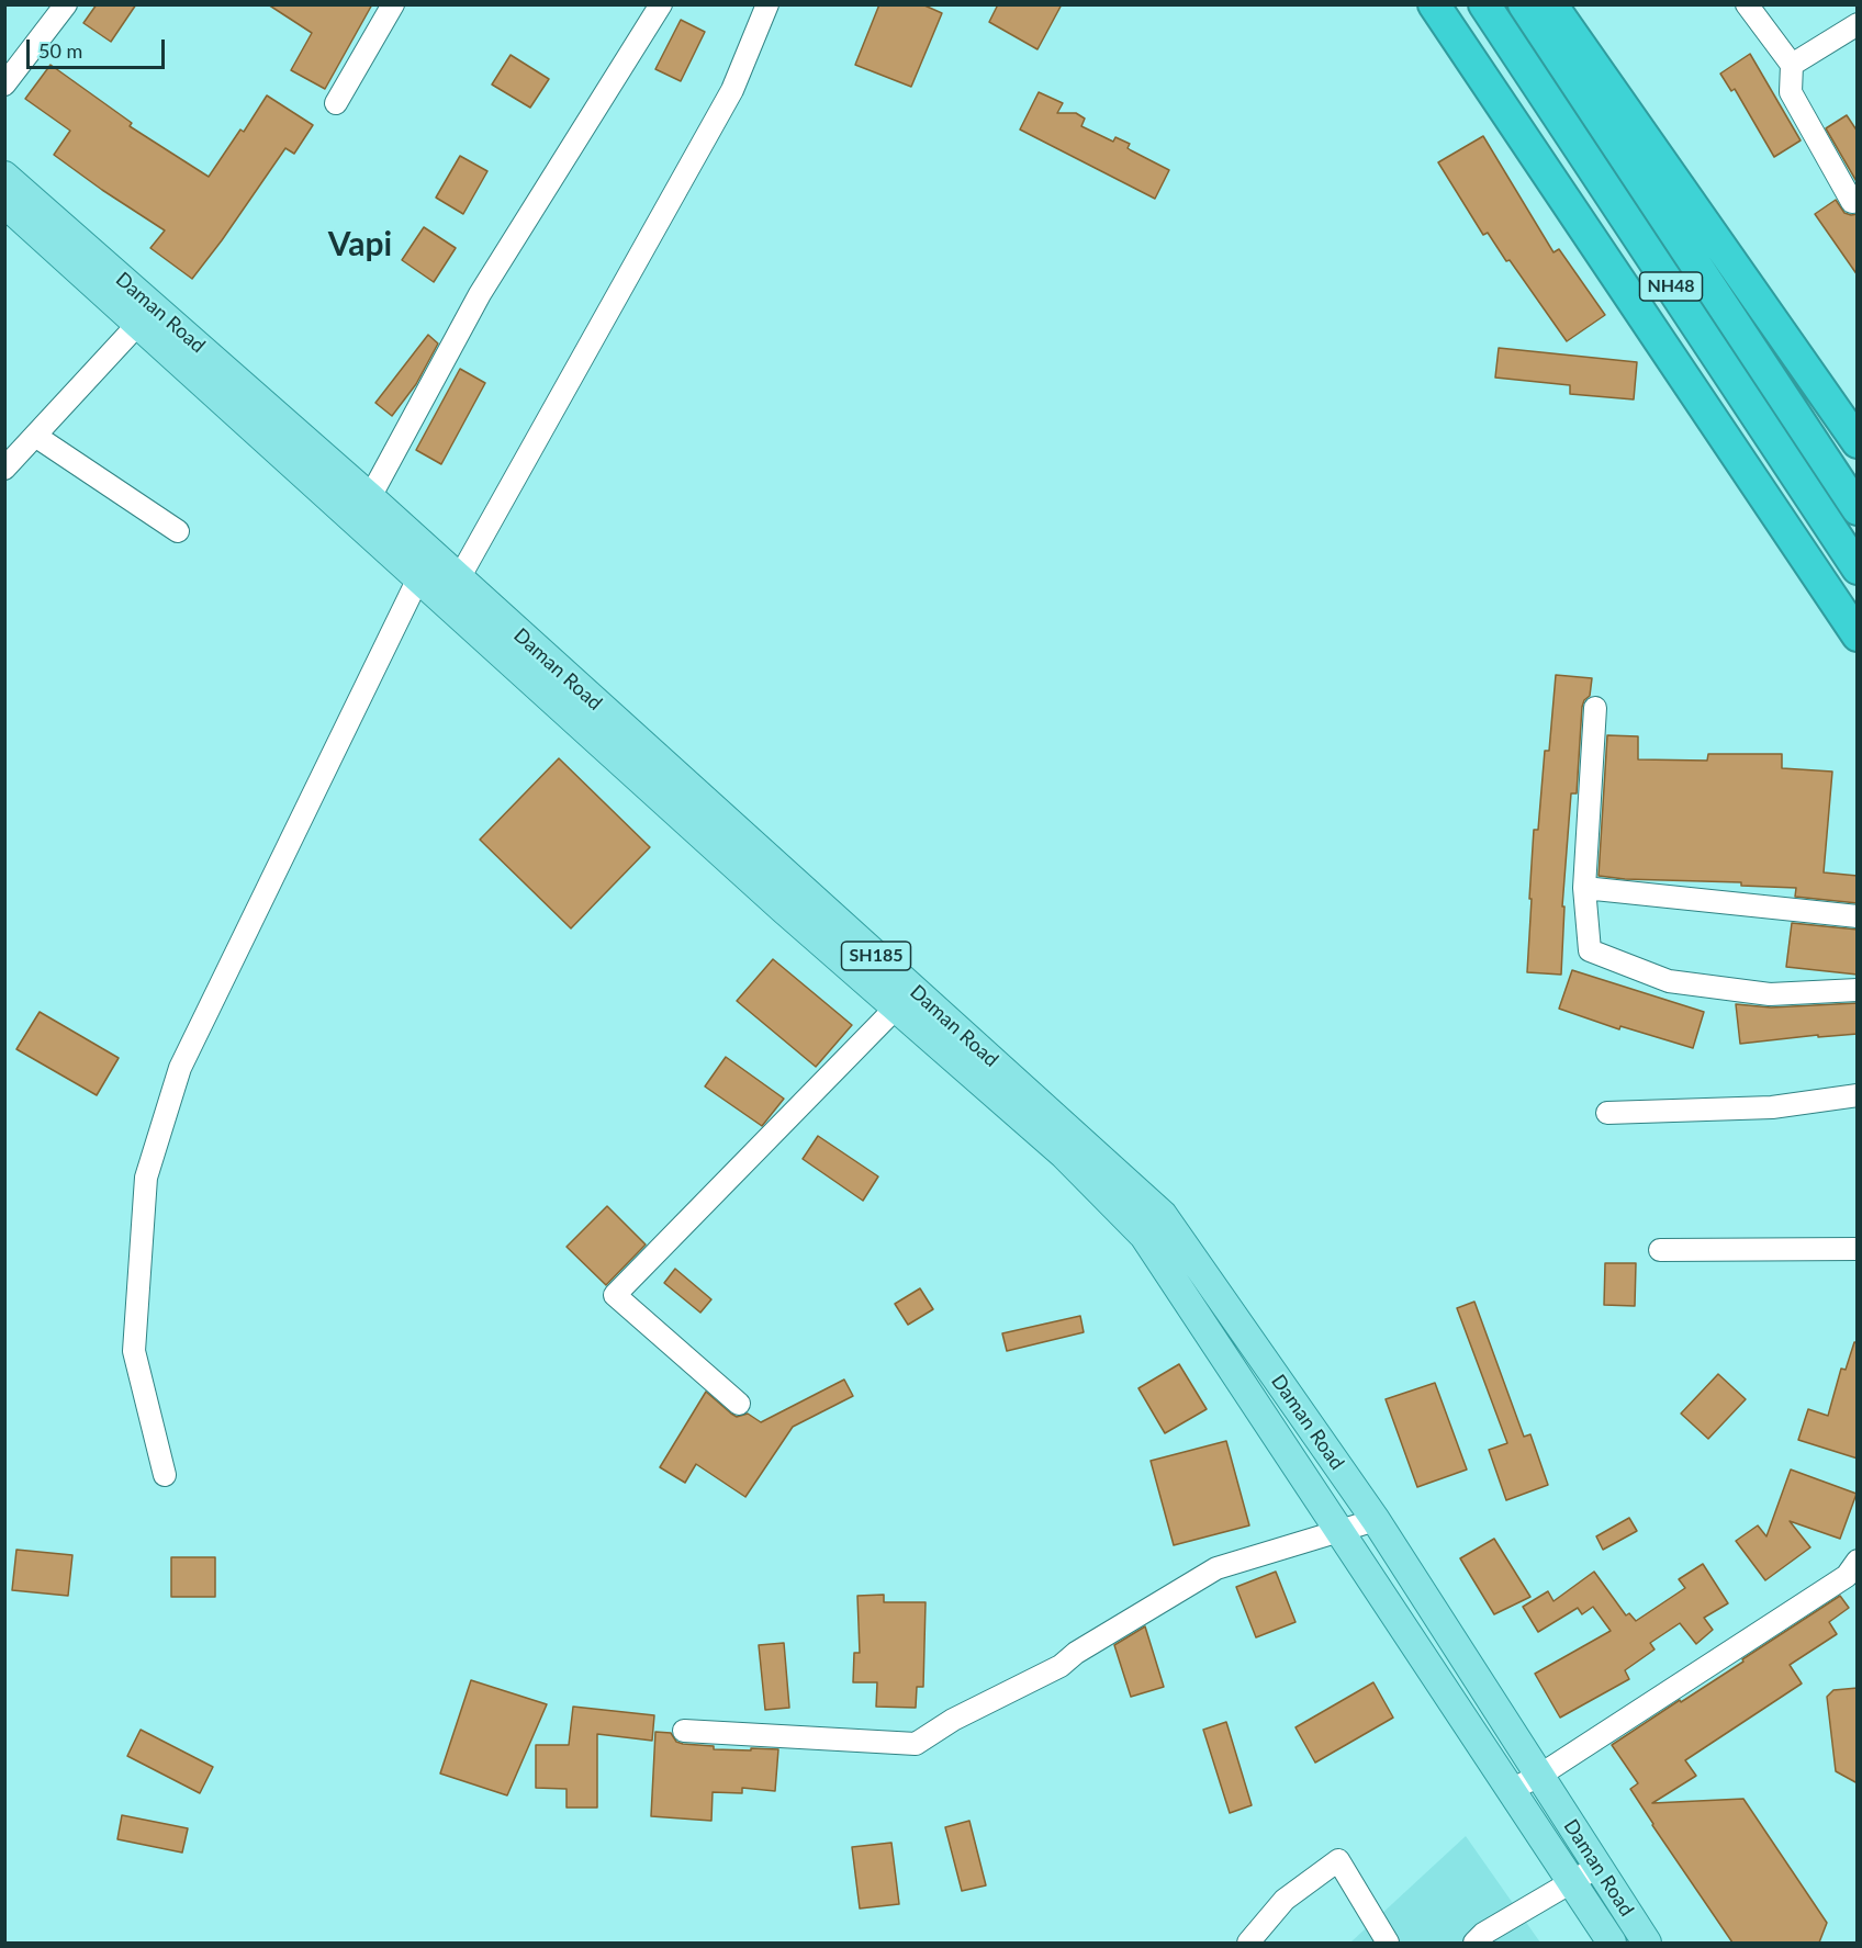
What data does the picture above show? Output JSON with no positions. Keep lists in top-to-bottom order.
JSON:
{
  "streets": {
    "highway": ["NH48"],
    "main road": ["Daman Road", "SH185"]
  },
  "districts": ["Vapi"],
  "scale_bar": "50 m"
}
